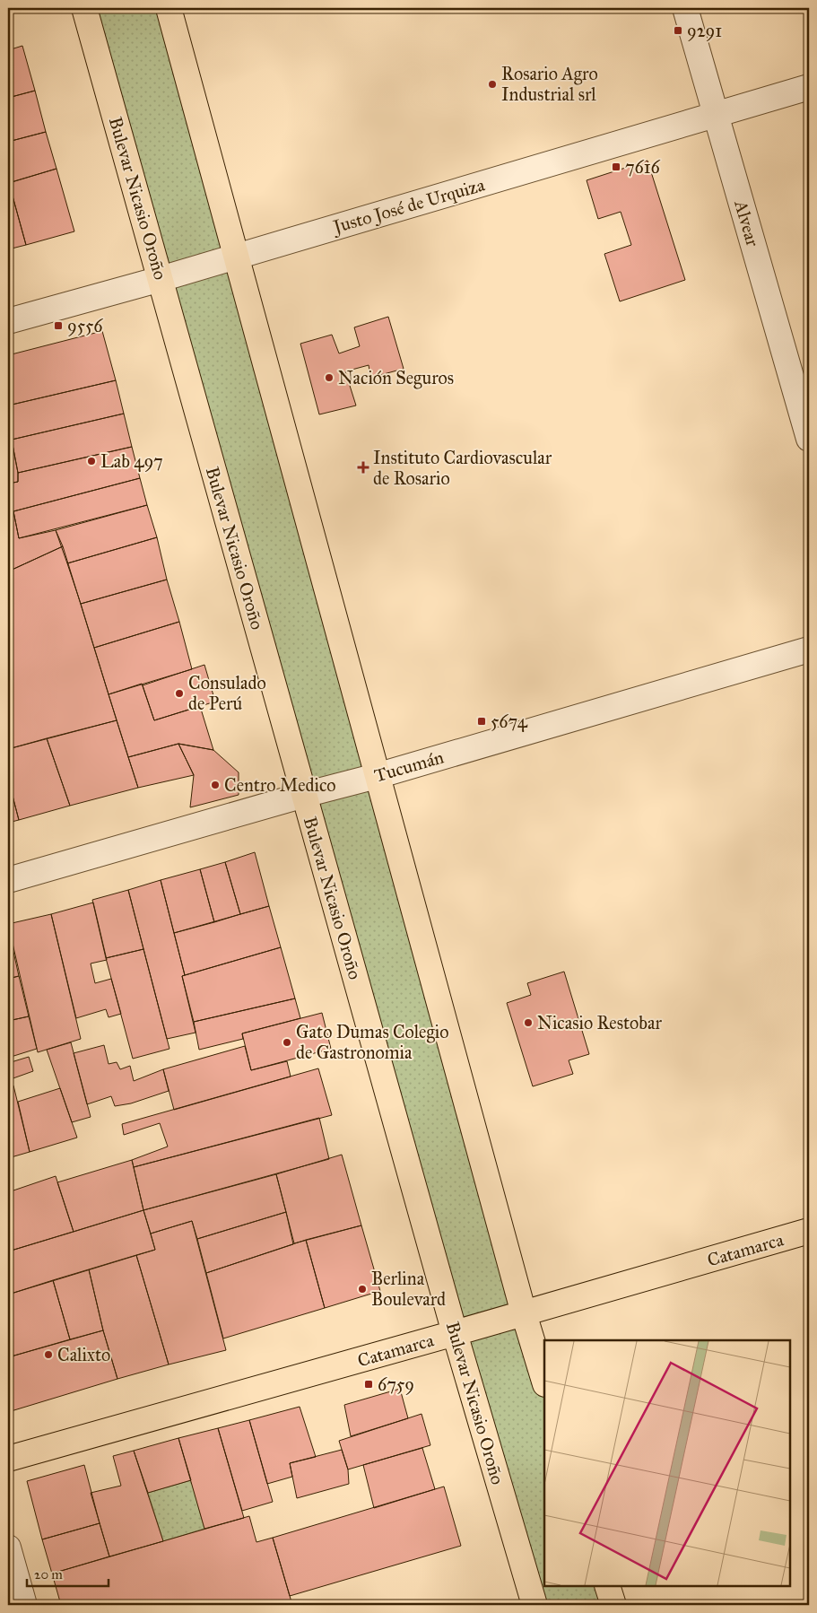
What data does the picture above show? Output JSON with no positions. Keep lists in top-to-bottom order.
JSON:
{
  "streets": {
    "main road": ["Bulevar Nicasio Oroño", "Catamarca"],
    "street": ["Justo José de Urquiza", "Alvear", "Tucumán"]
  },
  "crossings": [
    ["Bulevar Nicasio Oroño", "Justo José de Urquiza"],
    ["Bulevar Nicasio Oroño", "Tucumán"],
    ["Bulevar Nicasio Oroño", "Catamarca"],
    ["Justo José de Urquiza", "Alvear"]
  ],
  "places": {
    "transit": [
      "9291",
      "7616",
      "9556",
      "5674",
      "6759"
    ],
    "other": [
      "Rosario Agro Industrial srl",
      "Nación Seguros",
      "Lab 497",
      "Consulado de Perú",
      "Centro Medico",
      "Nicasio Restobar",
      "Gato Dumas Colegio de Gastronomia",
      "Berlina Boulevard",
      "Calixto"
    ],
    "health": ["Instituto Cardiovascular de Rosario"]
  },
  "scale_bar": "20 m"
}
